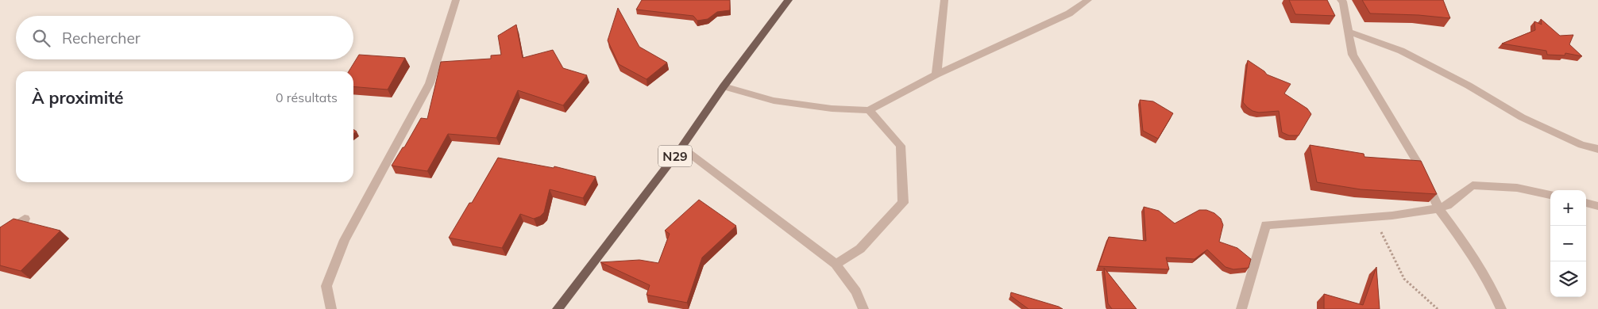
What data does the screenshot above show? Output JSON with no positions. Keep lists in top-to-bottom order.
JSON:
{
  "streets": {
    "main road": ["N29"]
  },
  "page": {
    "search": "Rechercher",
    "heading": ["À proximité", "0 résultats"],
    "map_buttons": ["+", "−"]
  }
}
